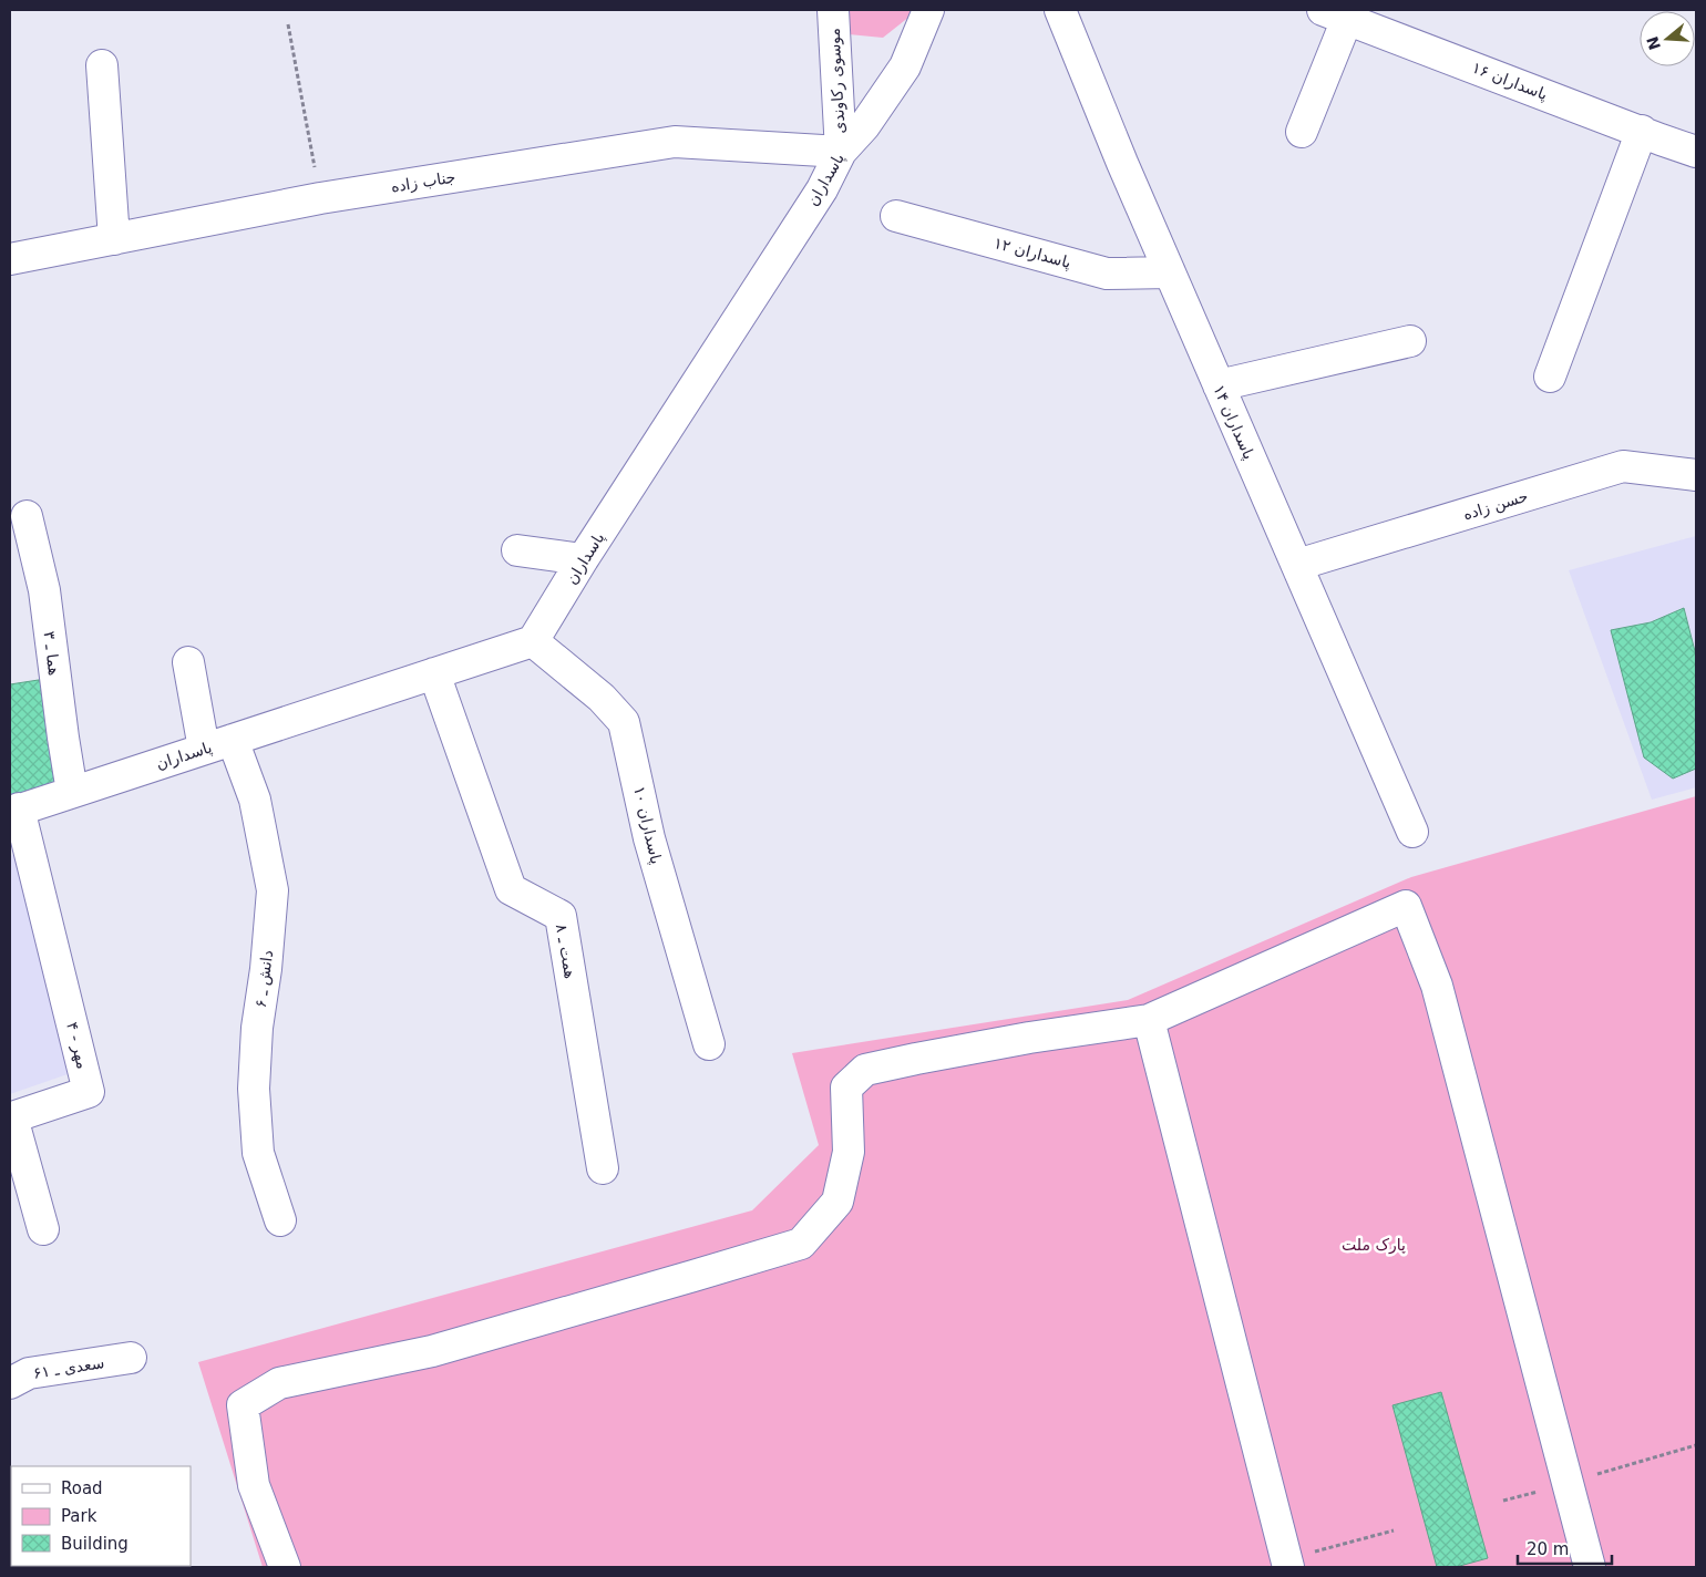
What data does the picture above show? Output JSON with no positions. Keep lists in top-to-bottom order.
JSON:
{
  "streets": {
    "street": [
      "موسوی رکاوندی",
      "پاسداران ۱۶",
      "پاسداران",
      "جناب زاده",
      "پاسداران ۱۲",
      "پاسداران ۱۴",
      "حسن زاده",
      "هما ـ ۳",
      "پاسداران ۱۰",
      "همت ـ ۸",
      "دانش ـ ۶",
      "مهر - ۴",
      "سعدی ـ ۶۱"
    ]
  },
  "crossings": [
    ["موسوی رکاوندی", "پاسداران"],
    ["موسوی رکاوندی", "جناب زاده"],
    ["پاسداران", "جناب زاده"],
    ["پاسداران", "هما ـ ۳"],
    ["پاسداران", "پاسداران ۱۰"],
    ["پاسداران", "همت ـ ۸"],
    ["پاسداران", "دانش ـ ۶"],
    ["پاسداران", "مهر - ۴"],
    ["پاسداران ۱۲", "پاسداران ۱۴"],
    ["پاسداران ۱۴", "حسن زاده"]
  ],
  "parks": ["پارک ملت"],
  "legend": ["Road", "Park", "Building"],
  "scale_bar": "20 m",
  "north": "left"
}
